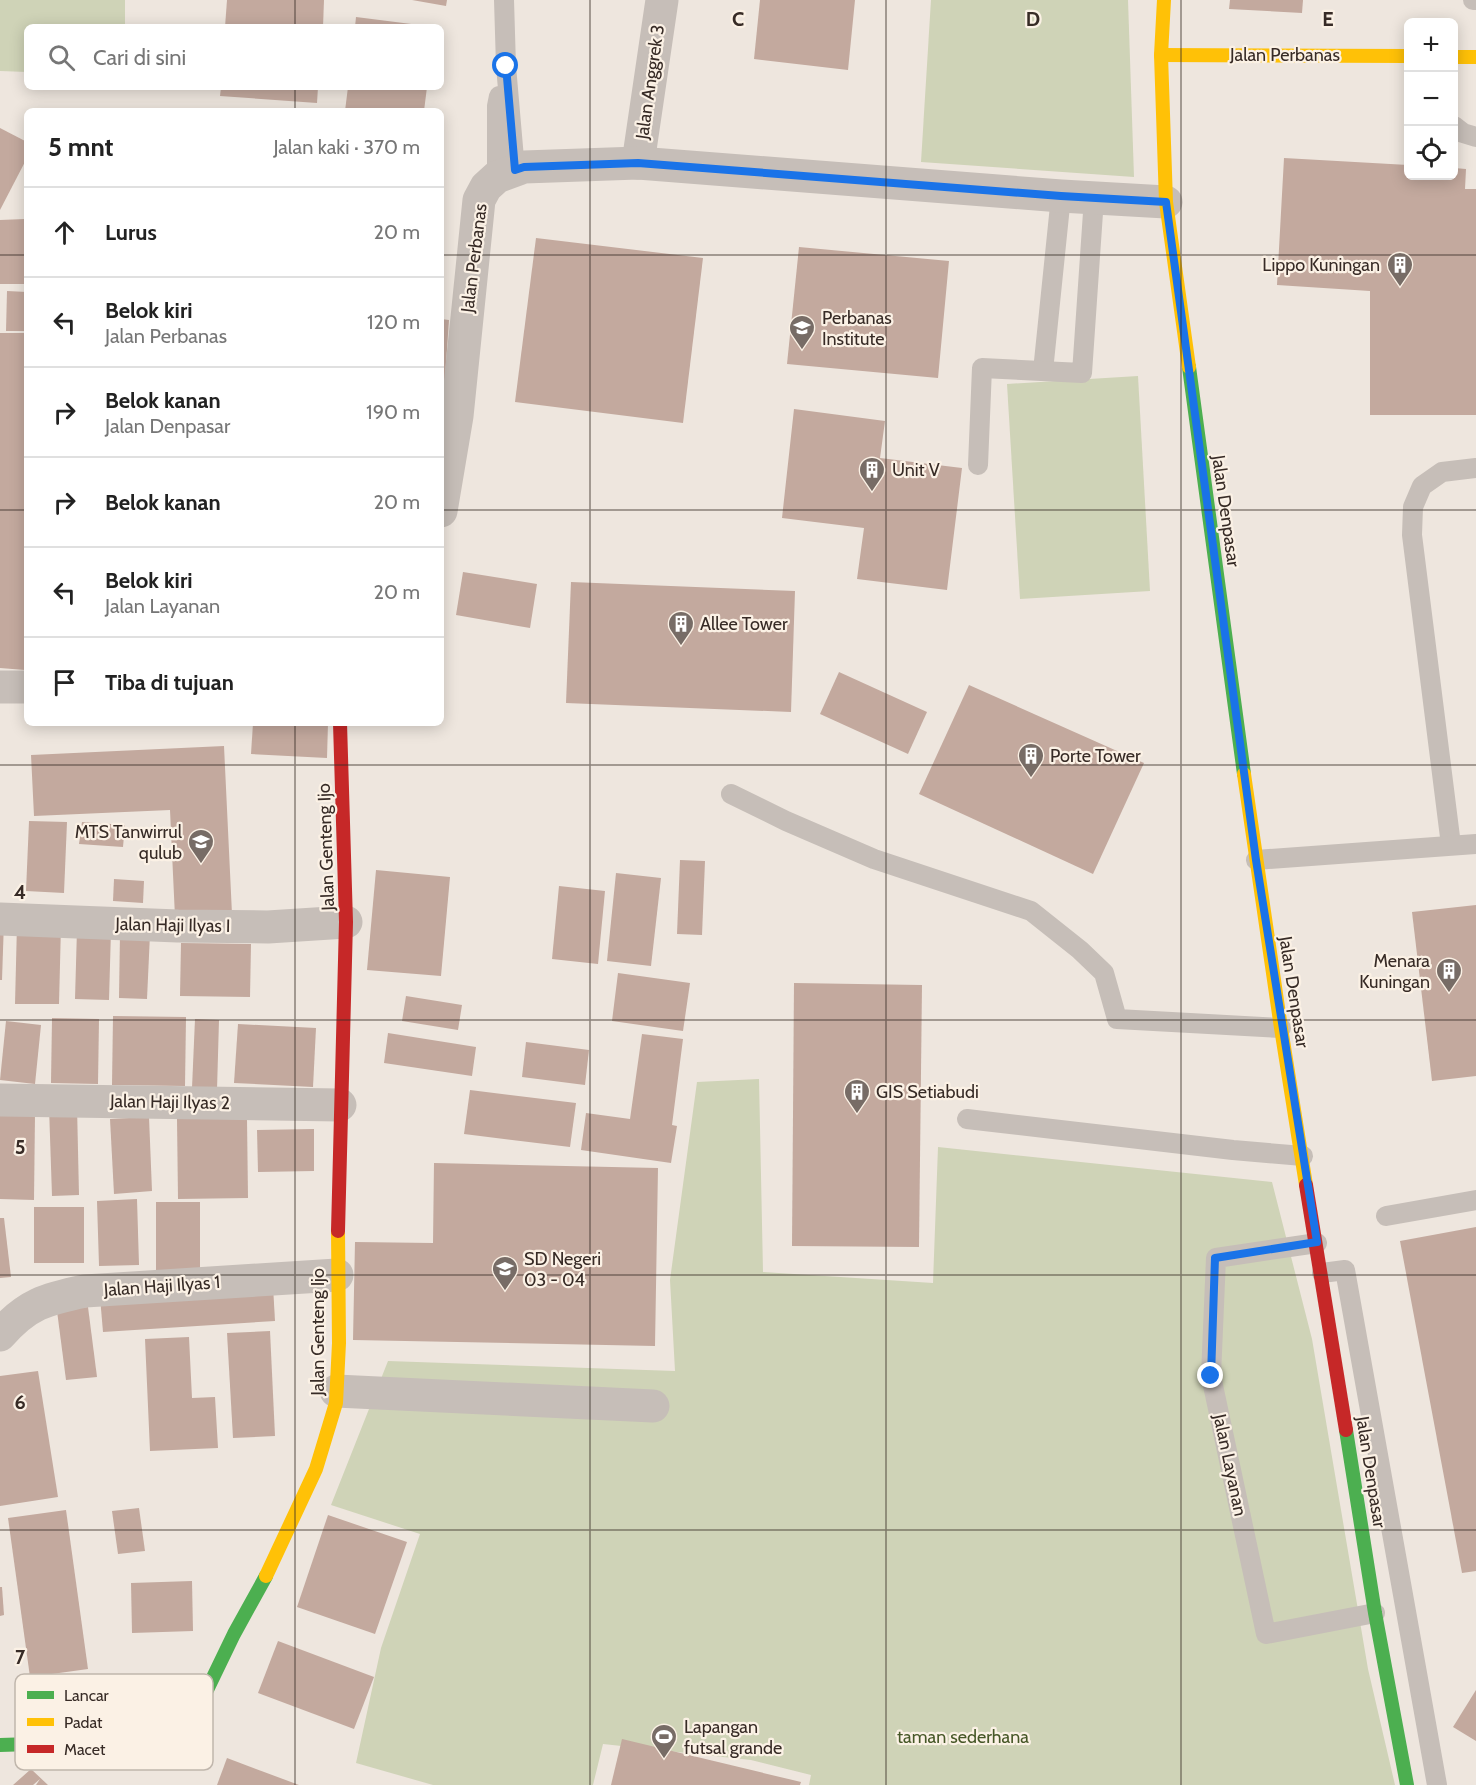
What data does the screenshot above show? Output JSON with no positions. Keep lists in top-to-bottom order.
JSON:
{
  "streets": {
    "street": [
      "Jalan Perbanas",
      "Jalan Anggrek 3",
      "Jalan Denpasar",
      "Jalan Genteng Ijo",
      "Jalan Haji Ilyas I",
      "Jalan Haji Ilyas 2",
      "Jalan Haji Ilyas 1"
    ],
    "lane": ["Jalan Layanan"]
  },
  "crossings": [
    ["Jalan Perbanas", "Jalan Denpasar"],
    ["Jalan Denpasar", "Jalan Layanan"],
    ["Jalan Genteng Ijo", "Jalan Haji Ilyas I"],
    ["Jalan Genteng Ijo", "Jalan Haji Ilyas 2"],
    ["Jalan Genteng Ijo", "Jalan Haji Ilyas 1"]
  ],
  "parks": ["taman sederhana"],
  "places": {
    "building": [
      "Lippo Kuningan",
      "Unit V",
      "Allee Tower",
      "Porte Tower",
      "Menara Kuningan",
      "GIS Setiabudi"
    ],
    "school or university": ["Perbanas Institute", "MTS Tanwirrul qulub", "SD Negeri 03 - 04"],
    "sports": ["Lapangan futsal grande"]
  },
  "legend": ["Lancar", "Padat", "Macet"],
  "page": {
    "map_buttons": ["+", "−"],
    "search": "Cari di sini",
    "heading": ["5 mnt", "Jalan kaki · 370 m"],
    "list": [
      ["Lurus", "20 m"],
      ["Belok kiri", "Jalan Perbanas", "120 m"],
      ["Belok kanan", "Jalan Denpasar", "190 m"],
      ["Belok kanan", "20 m"],
      ["Belok kiri", "Jalan Layanan", "20 m"],
      "Tiba di tujuan"
    ]
  },
  "grid": {
    "columns": ["C", "D", "E"],
    "rows": [
      "4",
      "5",
      "6",
      "7"
    ]
  }
}
